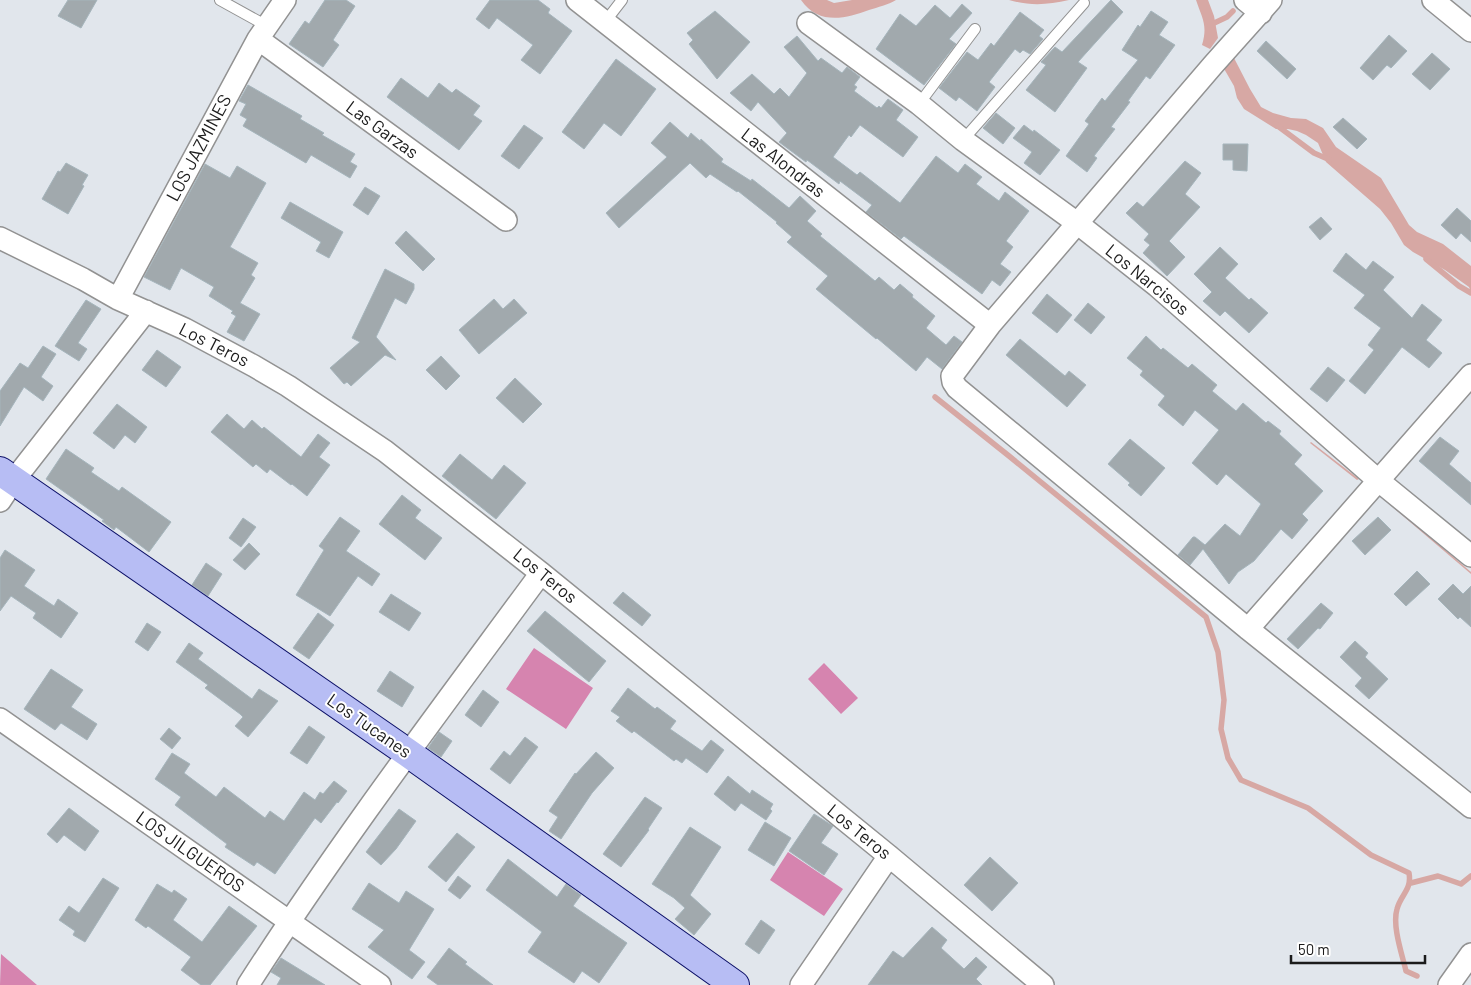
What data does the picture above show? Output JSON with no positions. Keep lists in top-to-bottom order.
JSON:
{
  "streets": {
    "street": [
      "Las Garzas",
      "LOS JAZMINES",
      "Las Alondras",
      "Los Narcisos",
      "Los Teros",
      "Los Tucanes",
      "LOS JILGUEROS"
    ]
  },
  "crossings": [
    ["Las Garzas", "LOS JAZMINES"],
    ["LOS JAZMINES", "Los Teros"]
  ],
  "scale_bar": "50 m"
}
